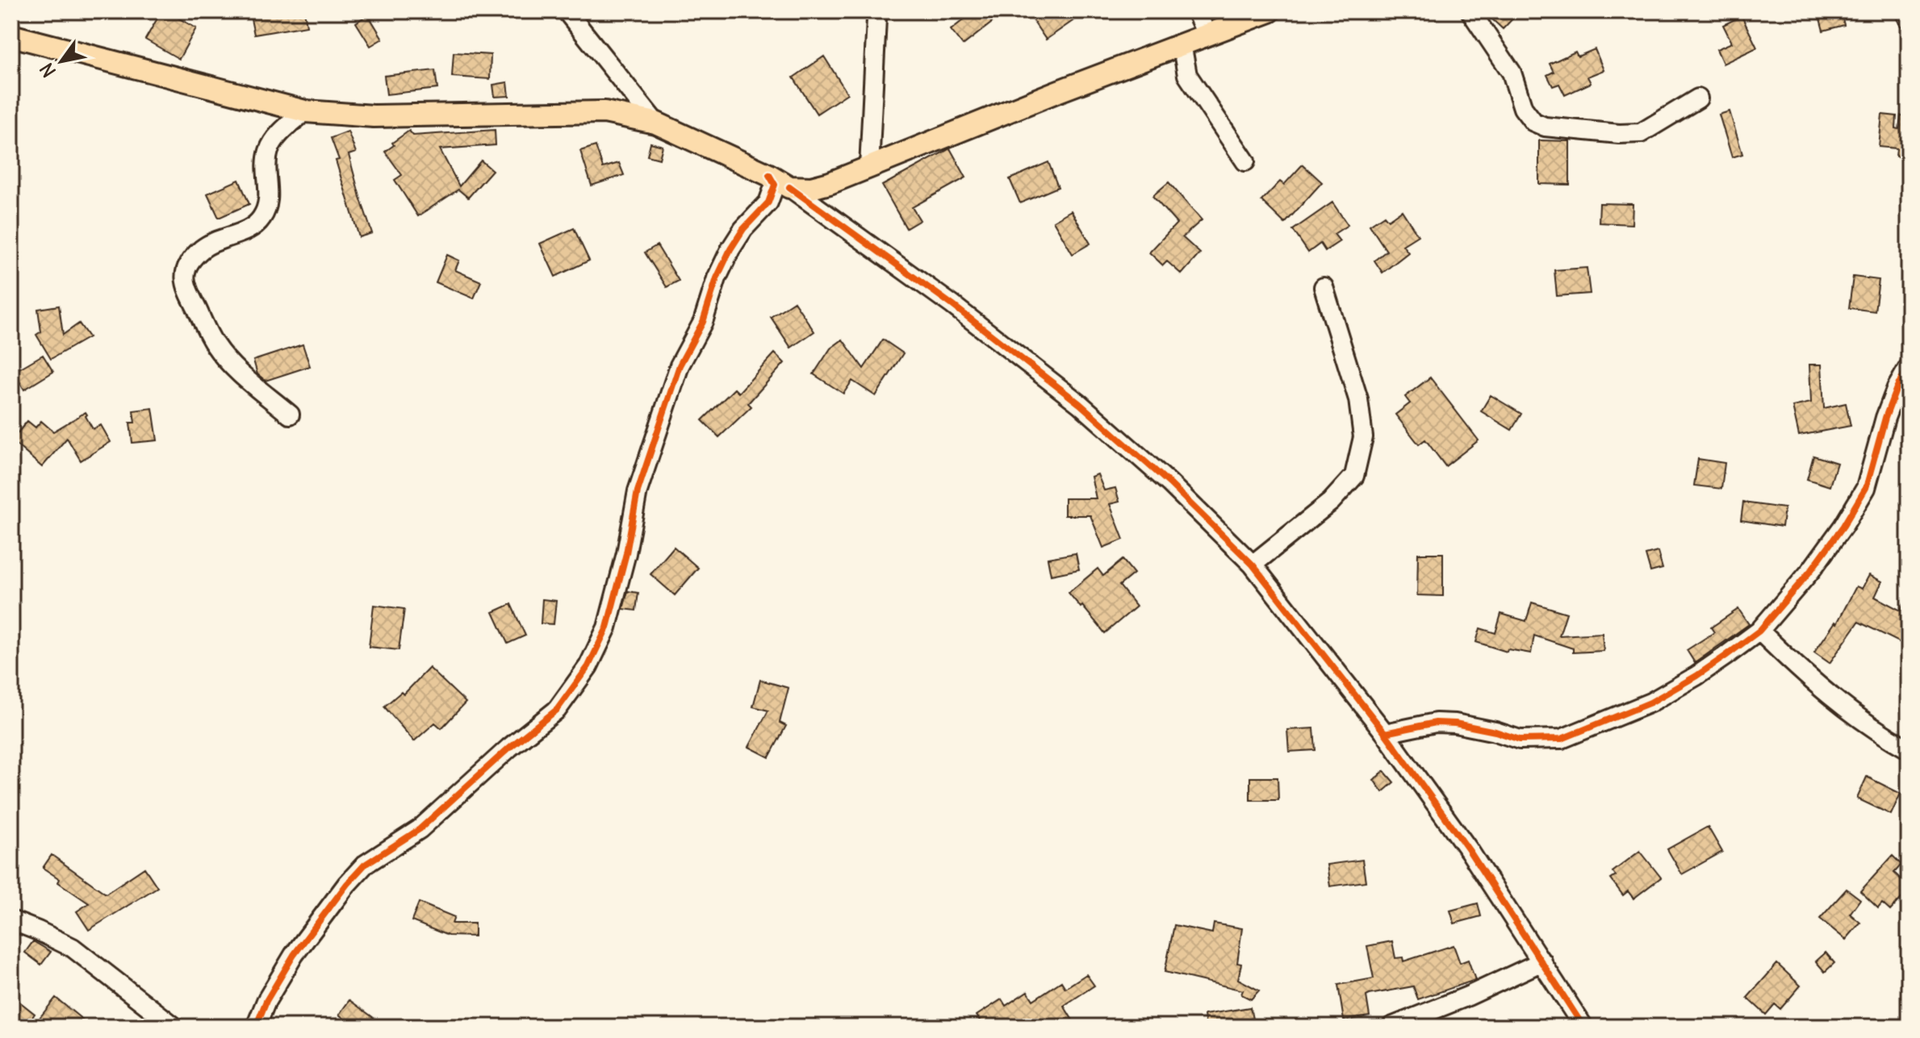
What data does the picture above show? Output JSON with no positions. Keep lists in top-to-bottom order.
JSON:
{
  "north": "bottom left"
}
